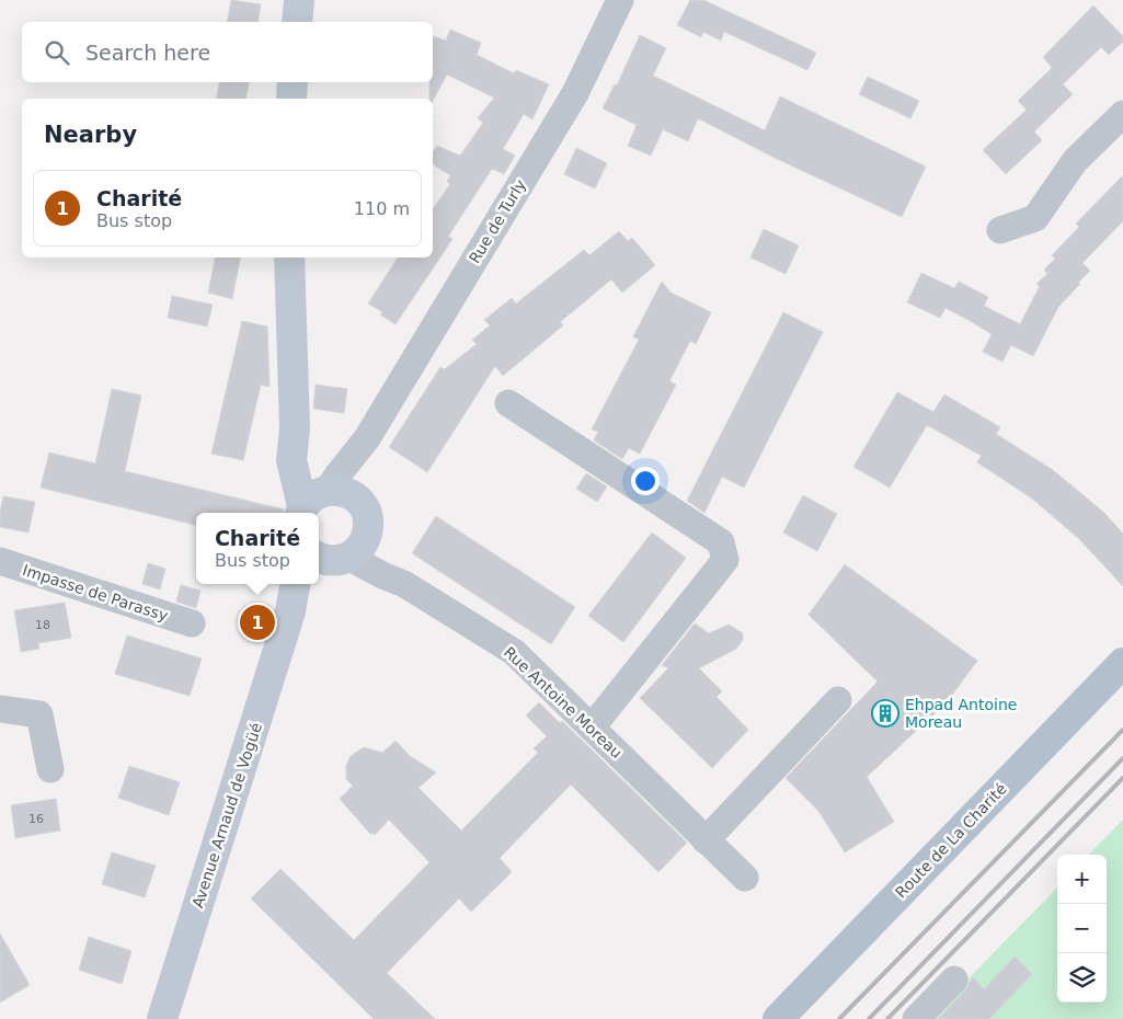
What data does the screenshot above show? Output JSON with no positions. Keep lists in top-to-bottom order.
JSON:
{
  "streets": {
    "main road": ["Route de La Charité"],
    "street": [
      "Rue de Turly",
      "Impasse de Parassy",
      "Rue Antoine Moreau",
      "Avenue Arnaud de Vogüé"
    ]
  },
  "crossings": [
    ["Rue de Turly", "Rue Antoine Moreau"],
    ["Rue de Turly", "Avenue Arnaud de Vogüé"],
    ["Rue Antoine Moreau", "Avenue Arnaud de Vogüé"]
  ],
  "places": {
    "building": ["Ehpad Antoine Moreau"]
  },
  "house_numbers": ["18", "16"],
  "page": {
    "search": "Search here",
    "heading": "Nearby",
    "list": [
      {
        "mark": "1",
        "name": "Charité",
        "note": "Bus stop",
        "value": "110 m"
      }
    ],
    "popup": ["Charité", "Bus stop"],
    "pins": "1",
    "map_buttons": ["+", "−"]
  }
}
